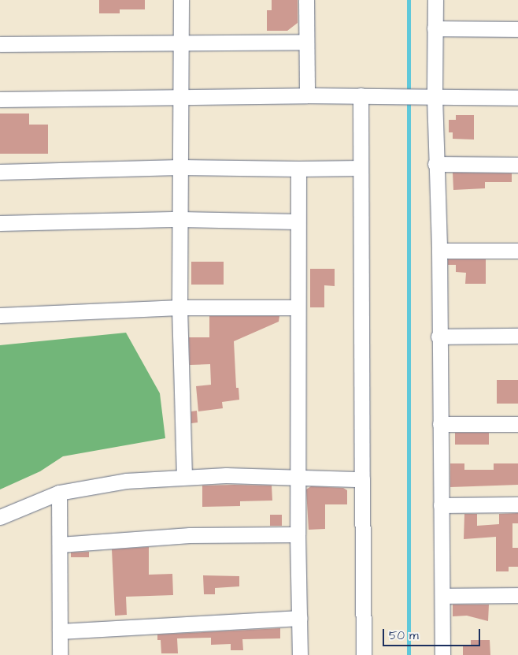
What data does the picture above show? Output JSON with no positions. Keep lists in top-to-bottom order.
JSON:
{
  "scale_bar": "50 m"
}
